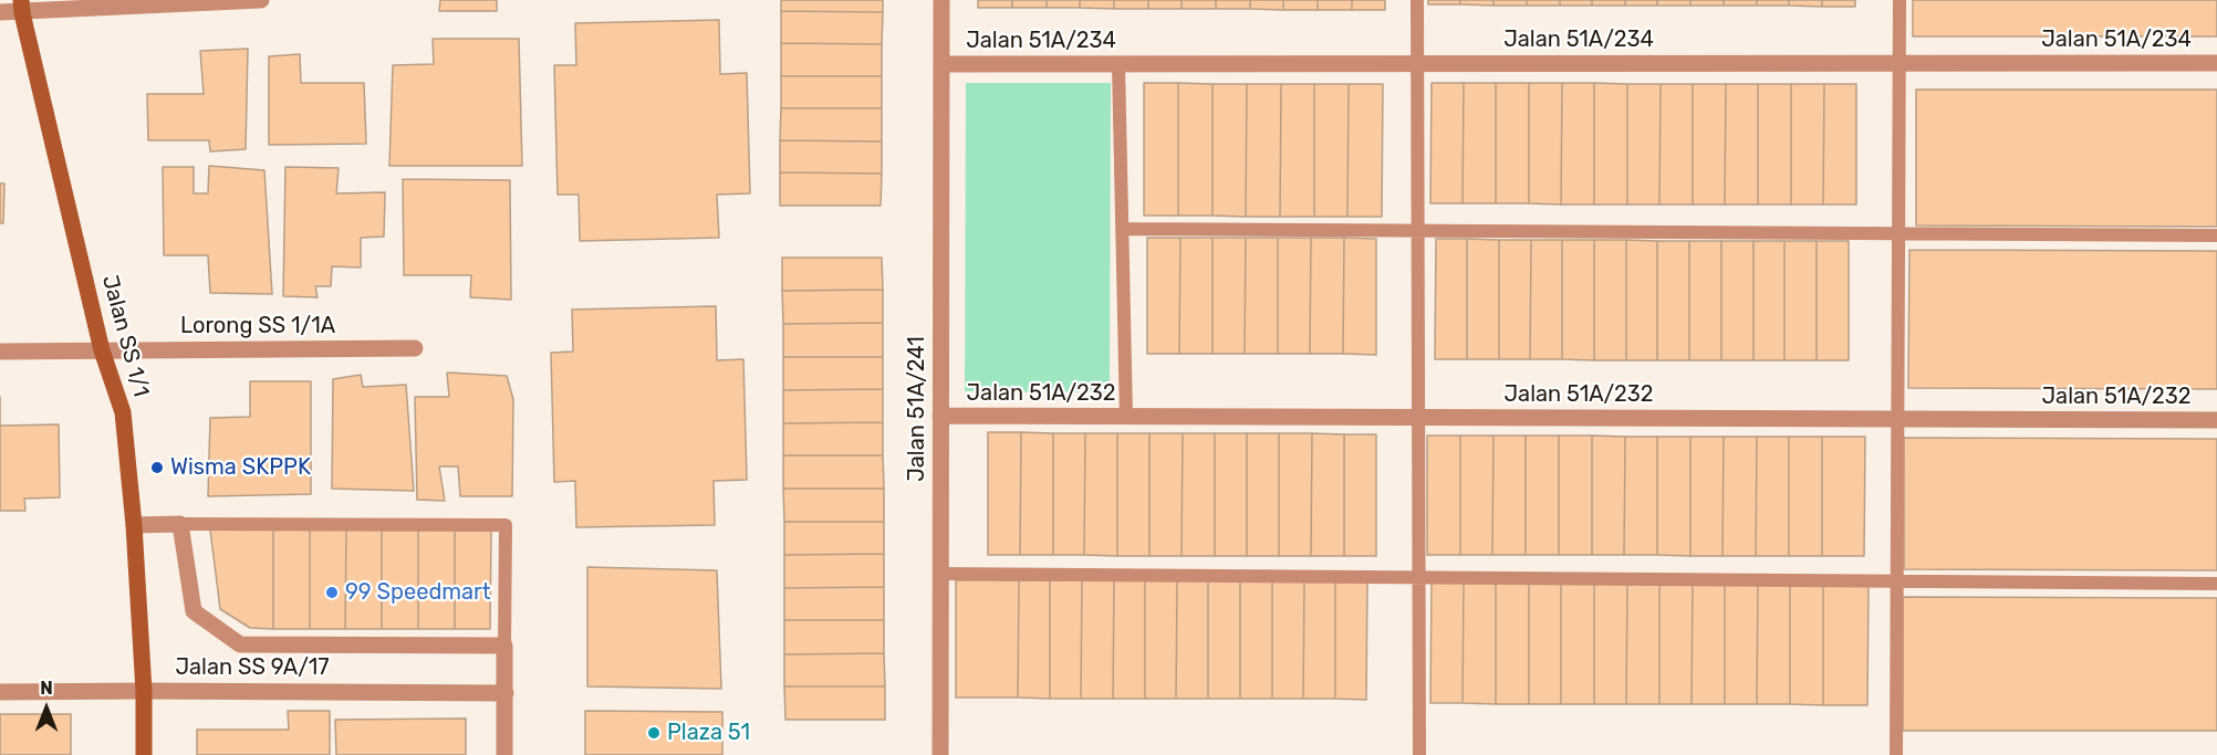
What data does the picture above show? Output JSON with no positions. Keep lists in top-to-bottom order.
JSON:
{
  "streets": {
    "street": [
      "Jalan 51A/234",
      "Lorong SS 1/1A",
      "Jalan SS 1/1",
      "Jalan 51A/232",
      "Jalan 51A/241",
      "Jalan SS 9A/17"
    ]
  },
  "crossings": [
    ["Jalan 51A/234", "Jalan 51A/241"],
    ["Lorong SS 1/1A", "Jalan SS 1/1"],
    ["Jalan SS 1/1", "Jalan SS 9A/17"],
    ["Jalan 51A/232", "Jalan 51A/241"]
  ],
  "places": ["Wisma SKPPK", "99 Speedmart", "Plaza 51"],
  "north": "top"
}
